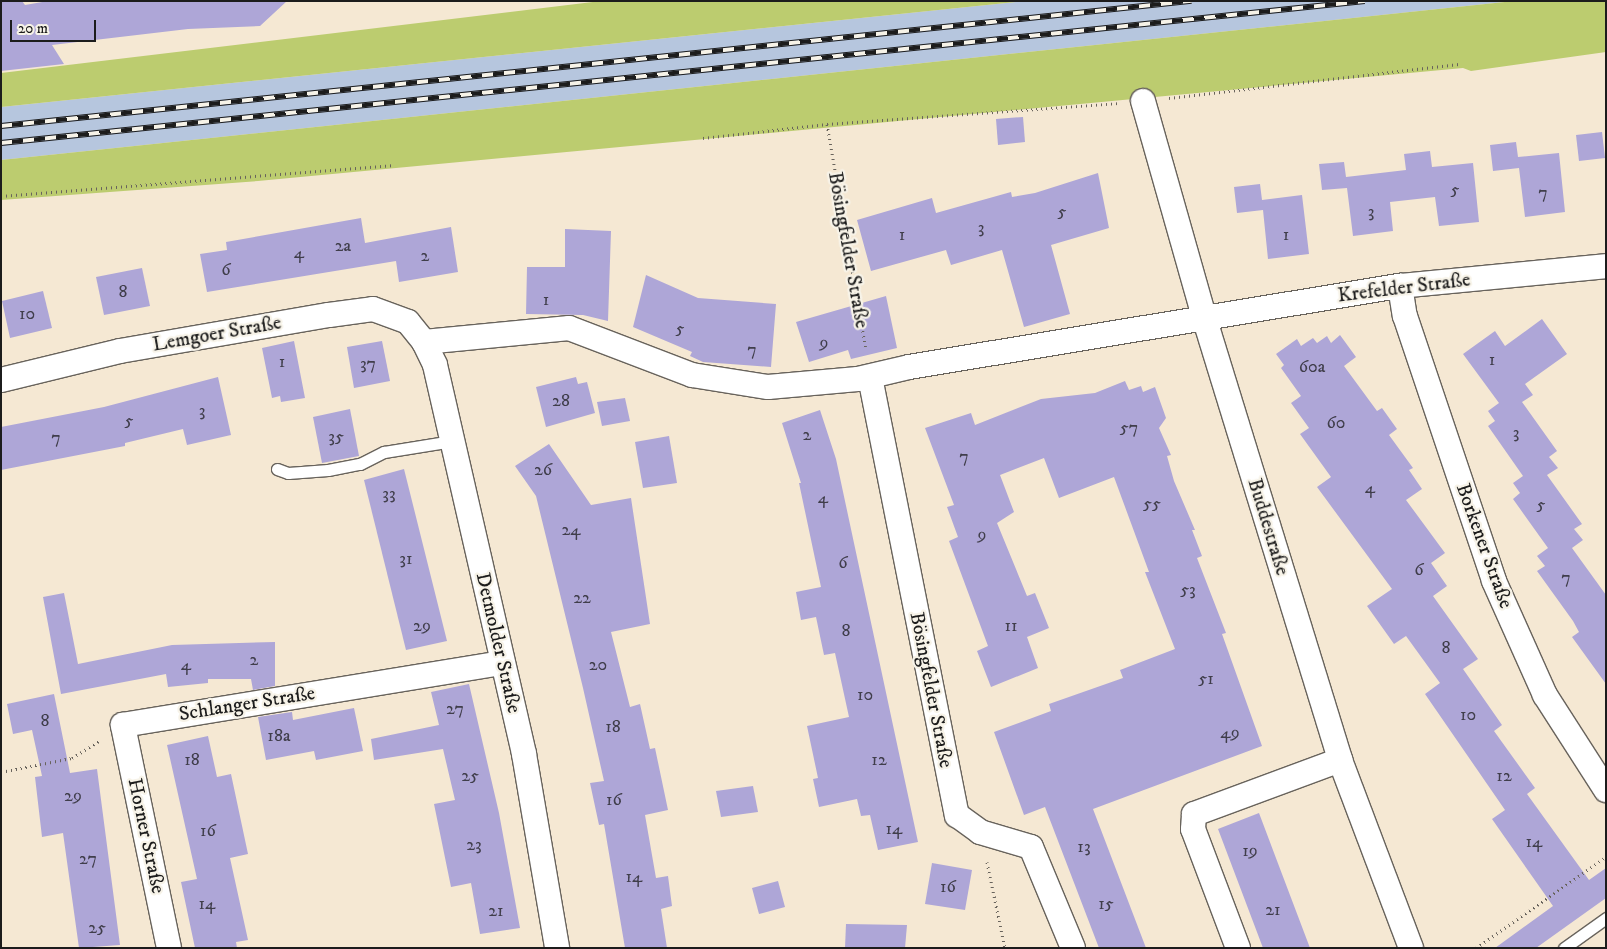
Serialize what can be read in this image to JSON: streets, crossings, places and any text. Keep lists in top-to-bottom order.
{
  "streets": {
    "street": [
      "Bösingfelder Straße",
      "Krefelder Straße",
      "Lemgoer Straße",
      "Buddestraße",
      "Borkener Straße",
      "Detmolder Straße",
      "Schlanger Straße",
      "Horner Straße"
    ]
  },
  "crossings": [
    ["Krefelder Straße", "Buddestraße"],
    ["Krefelder Straße", "Borkener Straße"],
    ["Lemgoer Straße", "Detmolder Straße"],
    ["Detmolder Straße", "Schlanger Straße"],
    ["Schlanger Straße", "Horner Straße"]
  ],
  "house_numbers": [
    "5",
    "7",
    "5",
    "3",
    "3",
    "1",
    "1",
    "2a",
    "4",
    "2",
    "6",
    "8",
    "1",
    "10",
    "5",
    "9",
    "7",
    "1",
    "1",
    "37",
    "60a",
    "28",
    "3",
    "5",
    "60",
    "57",
    "3",
    "2",
    "35",
    "7",
    "7",
    "26",
    "4",
    "33",
    "4",
    "55",
    "5",
    "24",
    "9",
    "31",
    "6",
    "6",
    "7",
    "53",
    "22",
    "29",
    "11",
    "8",
    "8",
    "2",
    "4",
    "20",
    "51",
    "10",
    "27",
    "10",
    "8",
    "18",
    "49",
    "18a",
    "18",
    "12",
    "25",
    "12",
    "29",
    "16",
    "14",
    "16",
    "14",
    "23",
    "13",
    "19",
    "27",
    "14",
    "16",
    "14",
    "15",
    "21",
    "21",
    "25"
  ],
  "scale_bar": "20 m"
}
